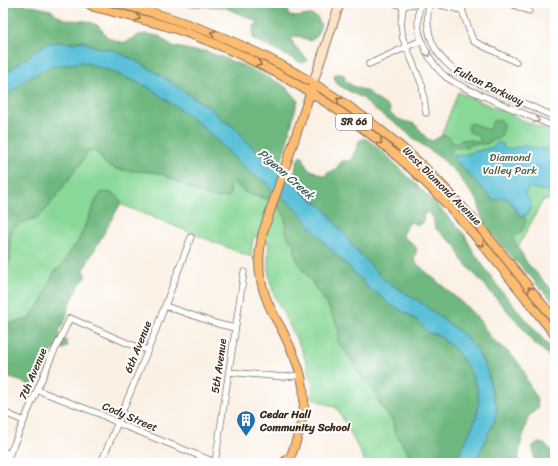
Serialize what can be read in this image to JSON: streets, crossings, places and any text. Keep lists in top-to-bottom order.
{
  "streets": {
    "main road": ["SR 66", "West Diamond Avenue"],
    "street": [
      "Fulton Parkway",
      "6th Avenue",
      "5th Avenue",
      "7th Avenue",
      "Cody Street"
    ]
  },
  "crossings": [
    ["6th Avenue", "7th Avenue"],
    ["6th Avenue", "Cody Street"],
    ["5th Avenue", "Cody Street"],
    ["7th Avenue", "Cody Street"]
  ],
  "water": ["Pigeon Creek"],
  "parks": ["Diamond Valley Park"],
  "places": {
    "building": ["Cedar Hall Community School"]
  }
}
